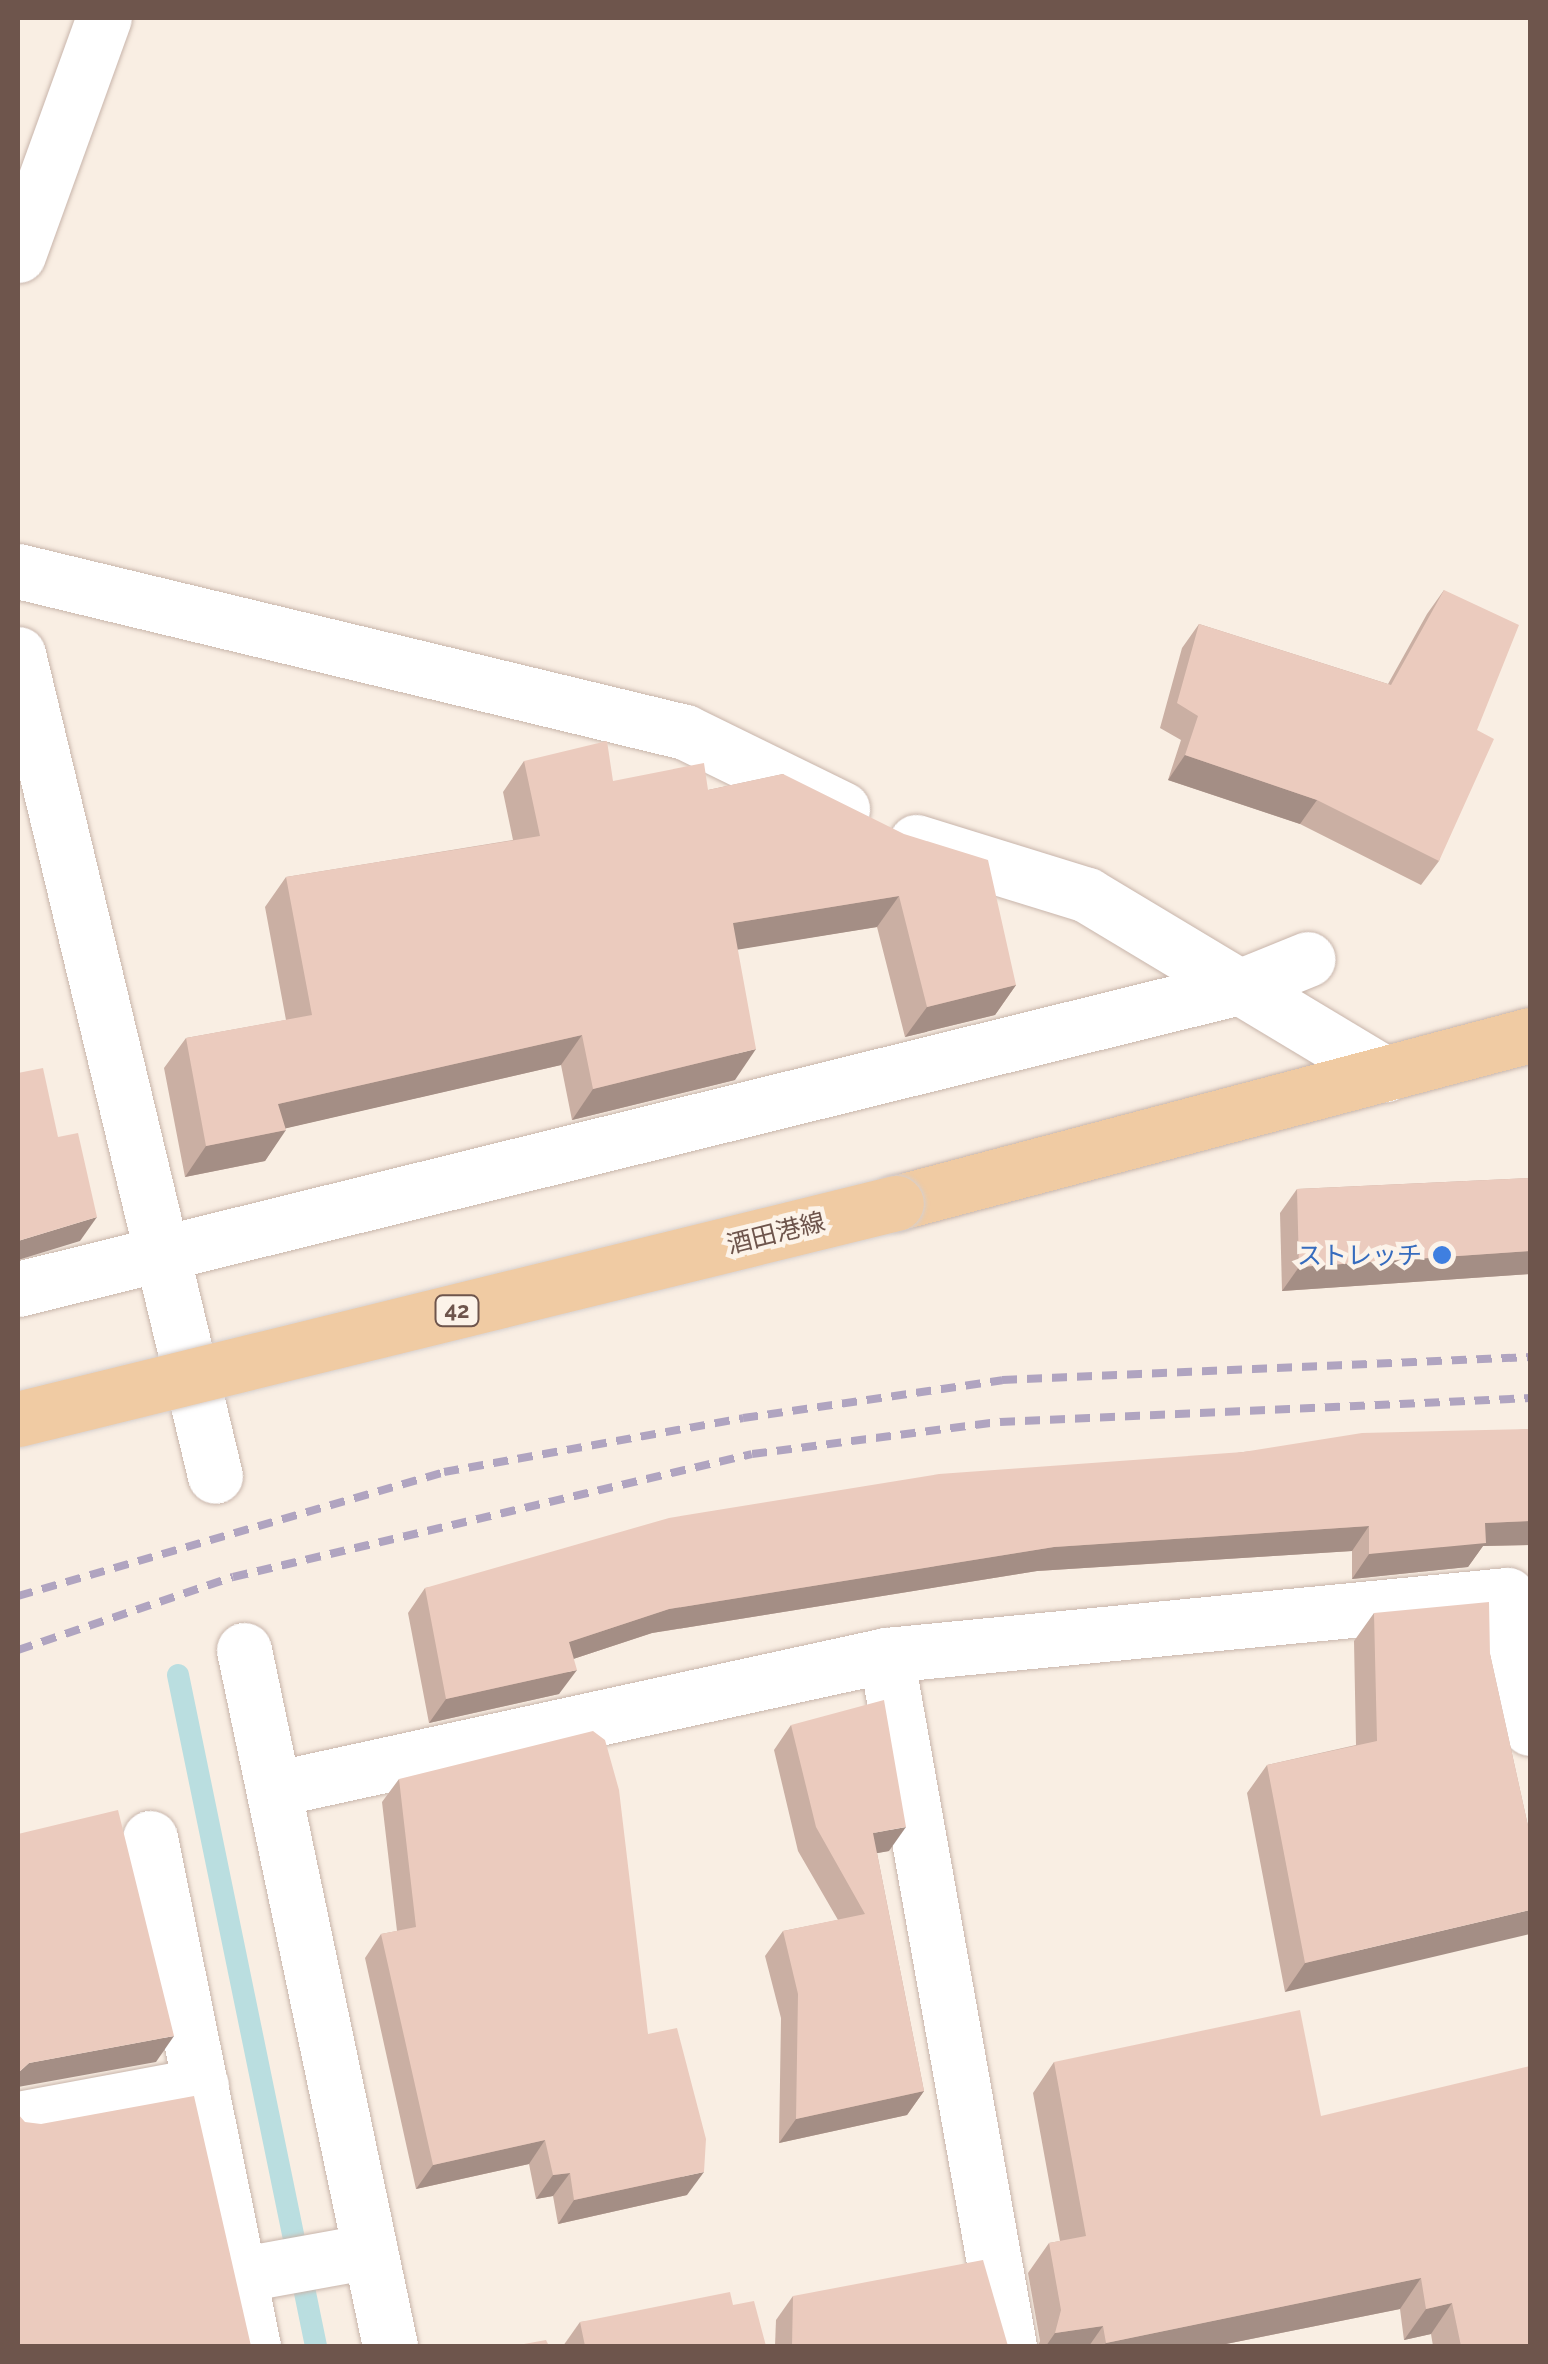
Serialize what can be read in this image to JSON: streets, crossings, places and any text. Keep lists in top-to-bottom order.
{
  "streets": {
    "main road": ["酒田港線", "42"]
  },
  "places": ["ストレッチ"]
}
